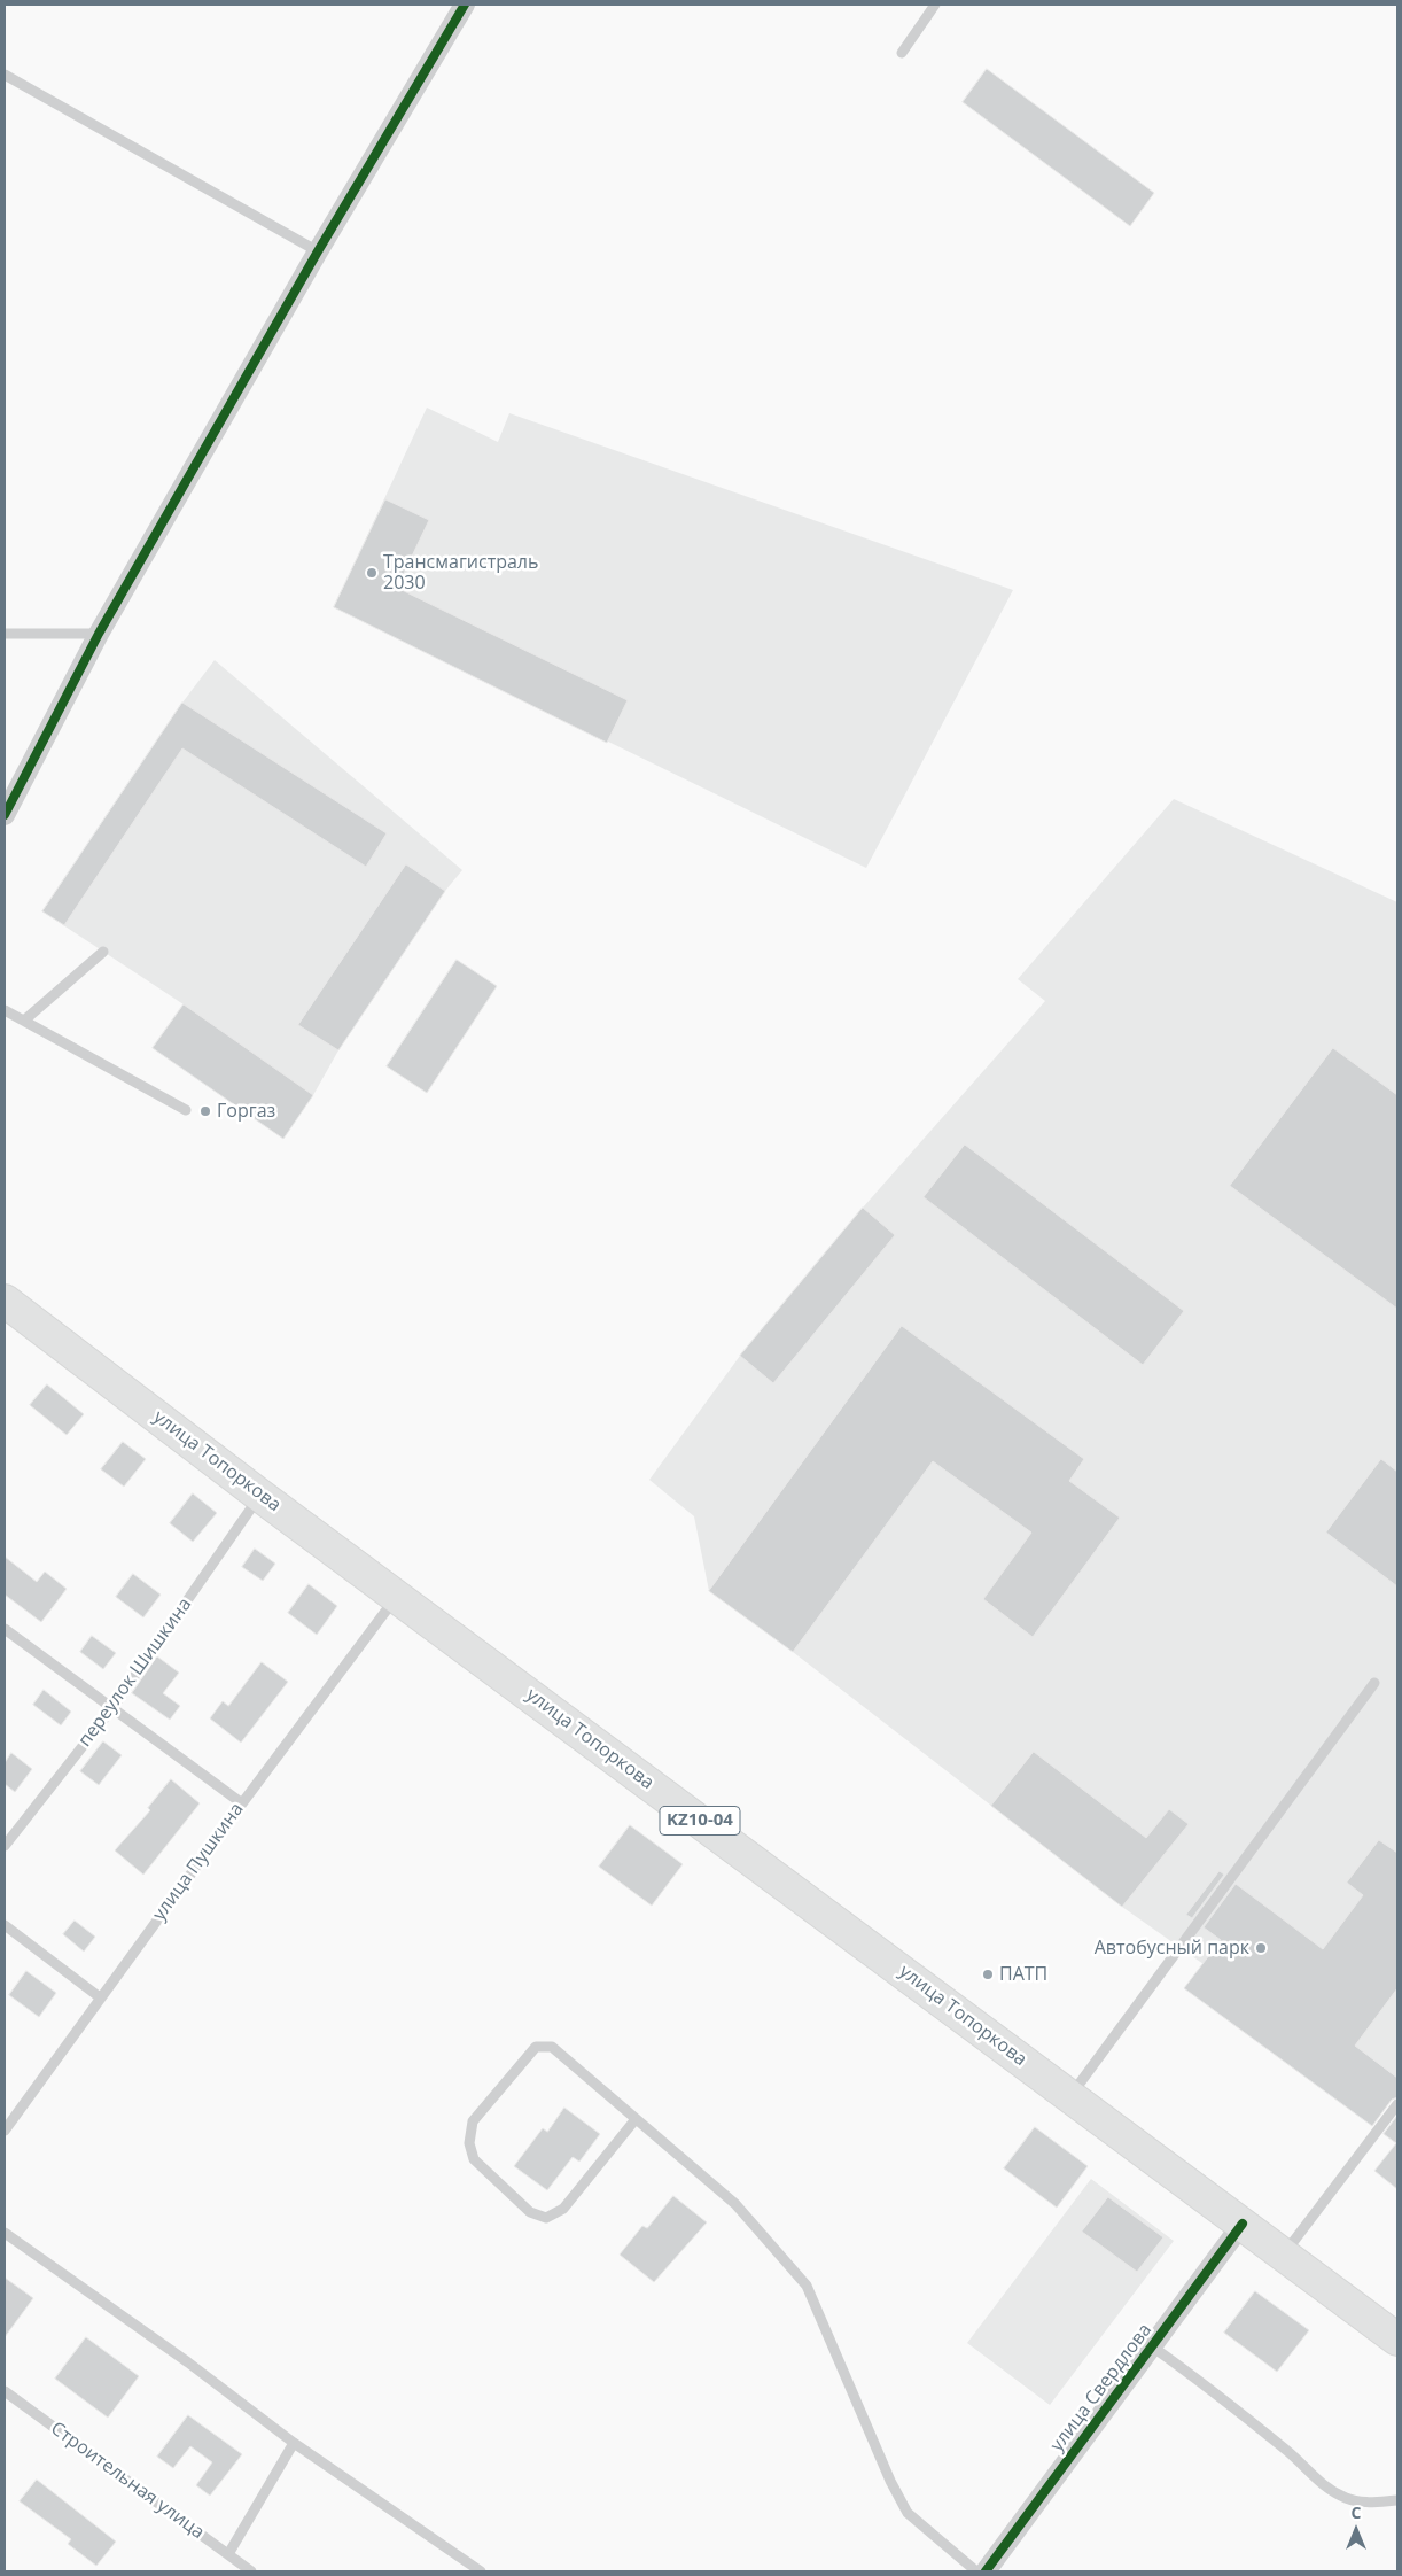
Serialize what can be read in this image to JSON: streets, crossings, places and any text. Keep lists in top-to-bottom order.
{
  "streets": {
    "highway": ["улица Топоркова", "KZ10-04"],
    "street": ["улица Свердлова"],
    "lane": ["переулок Шишкина", "улица Пушкина", "Строительная улица"]
  },
  "crossings": [
    ["улица Топоркова", "переулок Шишкина"],
    ["улица Топоркова", "улица Пушкина"],
    ["улица Топоркова", "улица Свердлова"]
  ],
  "places": [
    "Трансмагистраль 2030",
    "Горгаз",
    "Автобусный парк",
    "ПАТП"
  ],
  "north": "top"
}
